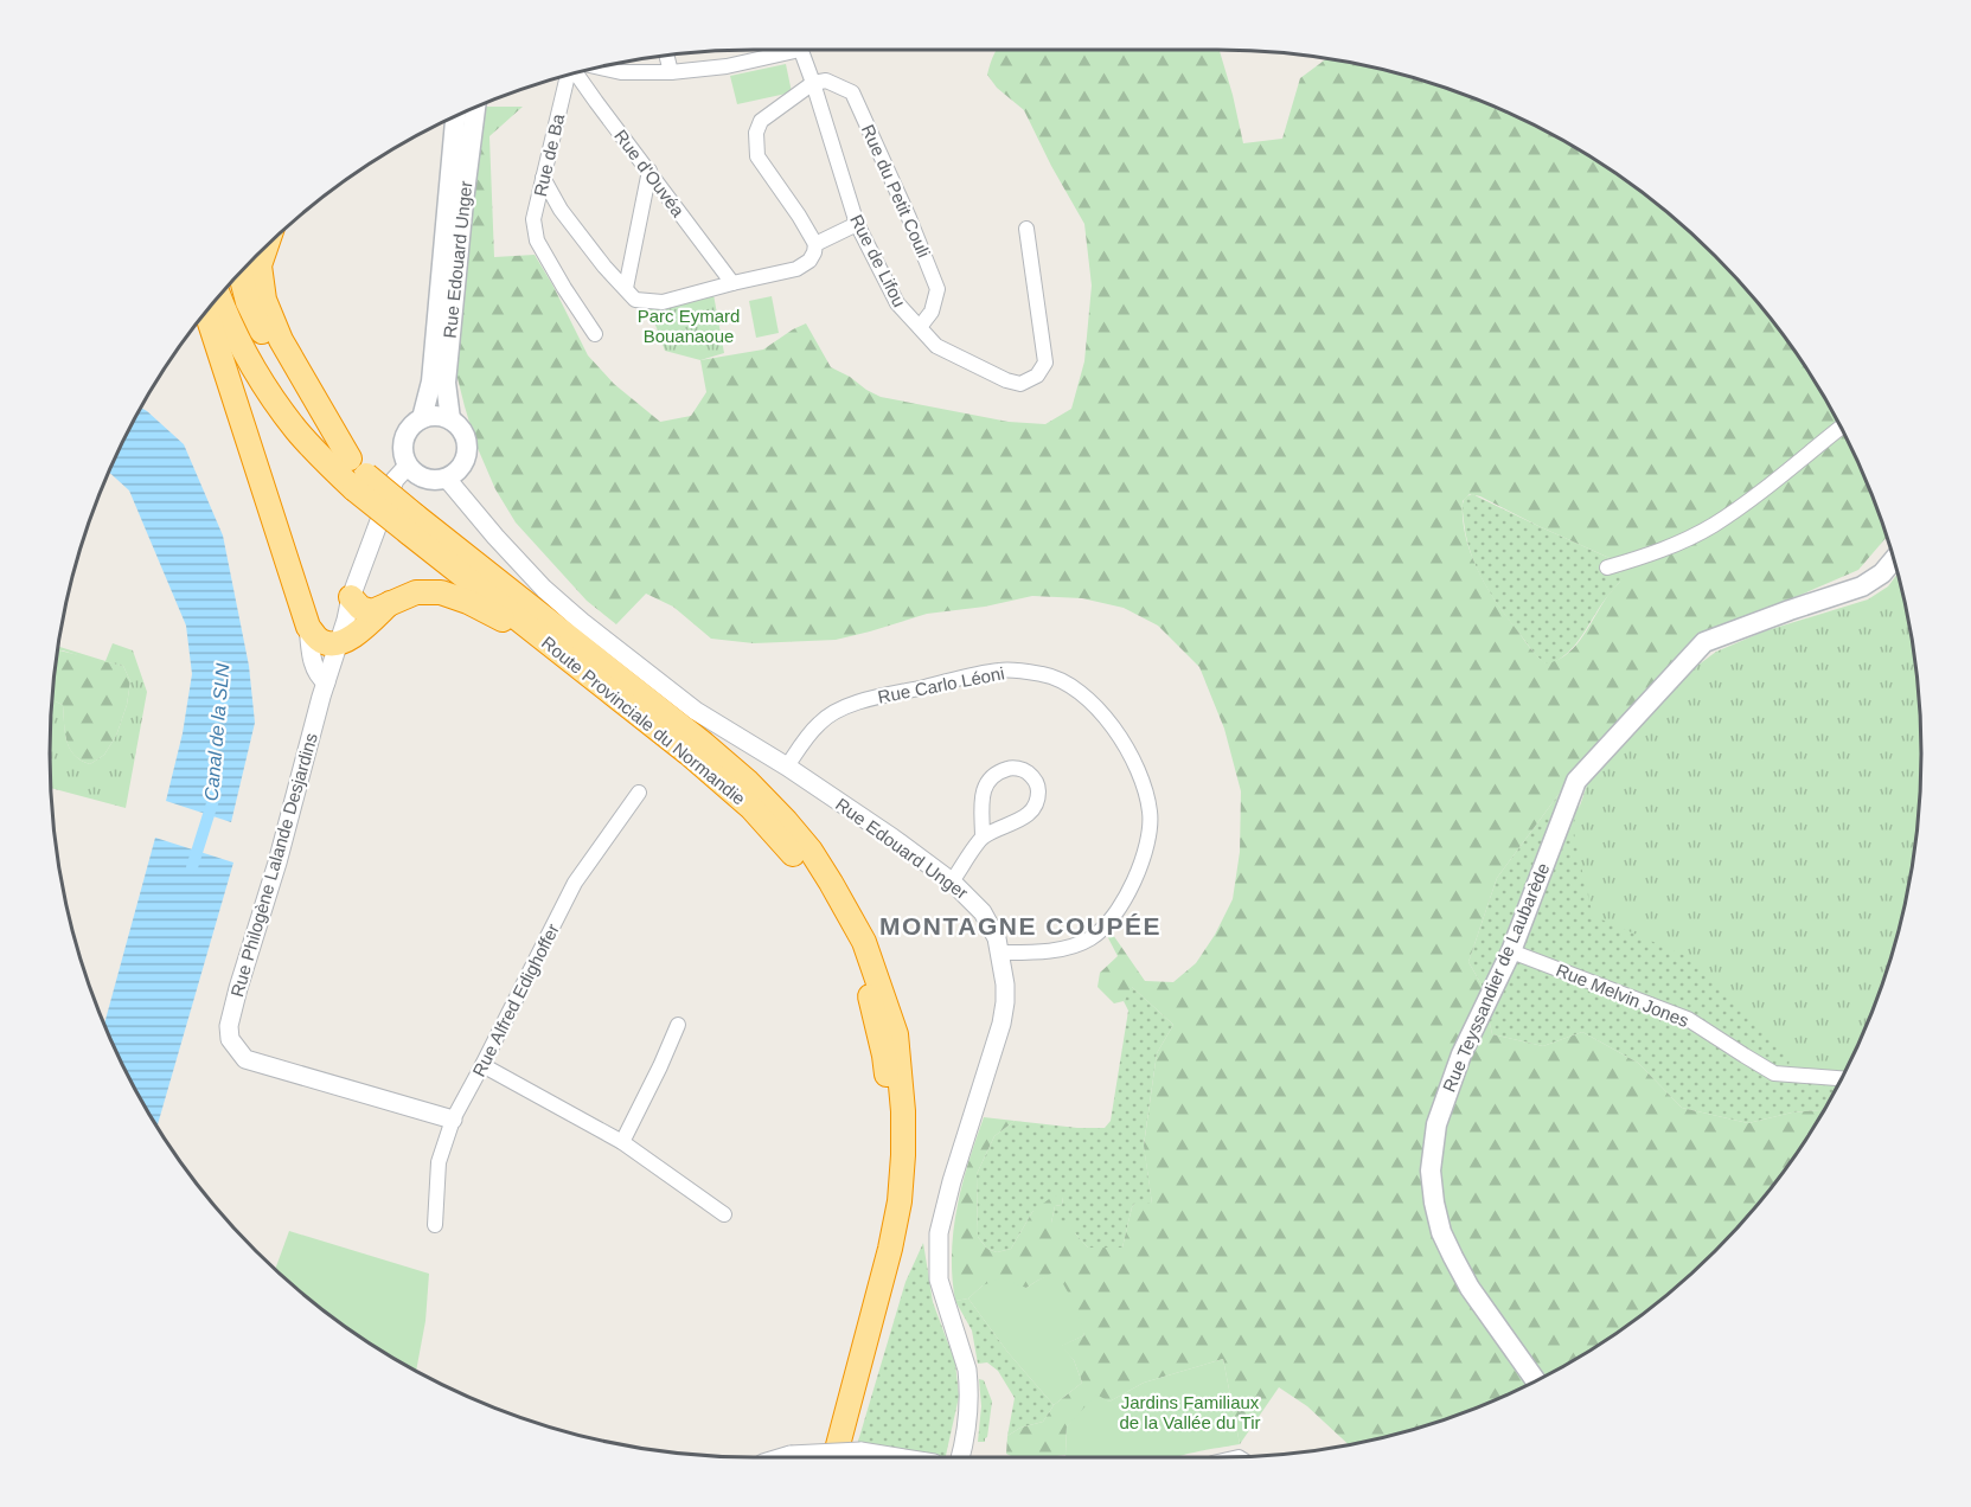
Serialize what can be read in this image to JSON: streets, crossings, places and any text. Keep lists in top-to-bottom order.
{
  "streets": {
    "highway": ["Route Provinciale du Normandie"],
    "main road": ["Rue Edouard Unger", "Rue Teyssandier de Laubarède"],
    "street": [
      "Rue de Ba",
      "Rue d'Ouvéa",
      "Rue du Petit Couli",
      "Rue de Lifou",
      "Rue Carlo Léoni",
      "Rue Philogène Lalande Desjardins",
      "Rue Melvin Jones",
      "Rue Alfred Edighoffer"
    ]
  },
  "crossings": [
    ["Rue du Petit Couli", "Rue de Lifou"],
    ["Rue Edouard Unger", "Rue Carlo Léoni"],
    ["Rue Edouard Unger", "Rue Philogène Lalande Desjardins"],
    ["Rue Philogène Lalande Desjardins", "Rue Alfred Edighoffer"],
    ["Rue Teyssandier de Laubarède", "Rue Melvin Jones"]
  ],
  "districts": ["MONTAGNE COUPÉE"],
  "water": ["Canal de la SLN"],
  "parks": ["Parc Eymard Bouanaoue", "Jardins Familiaux de la Vallée du Tir"]
}
